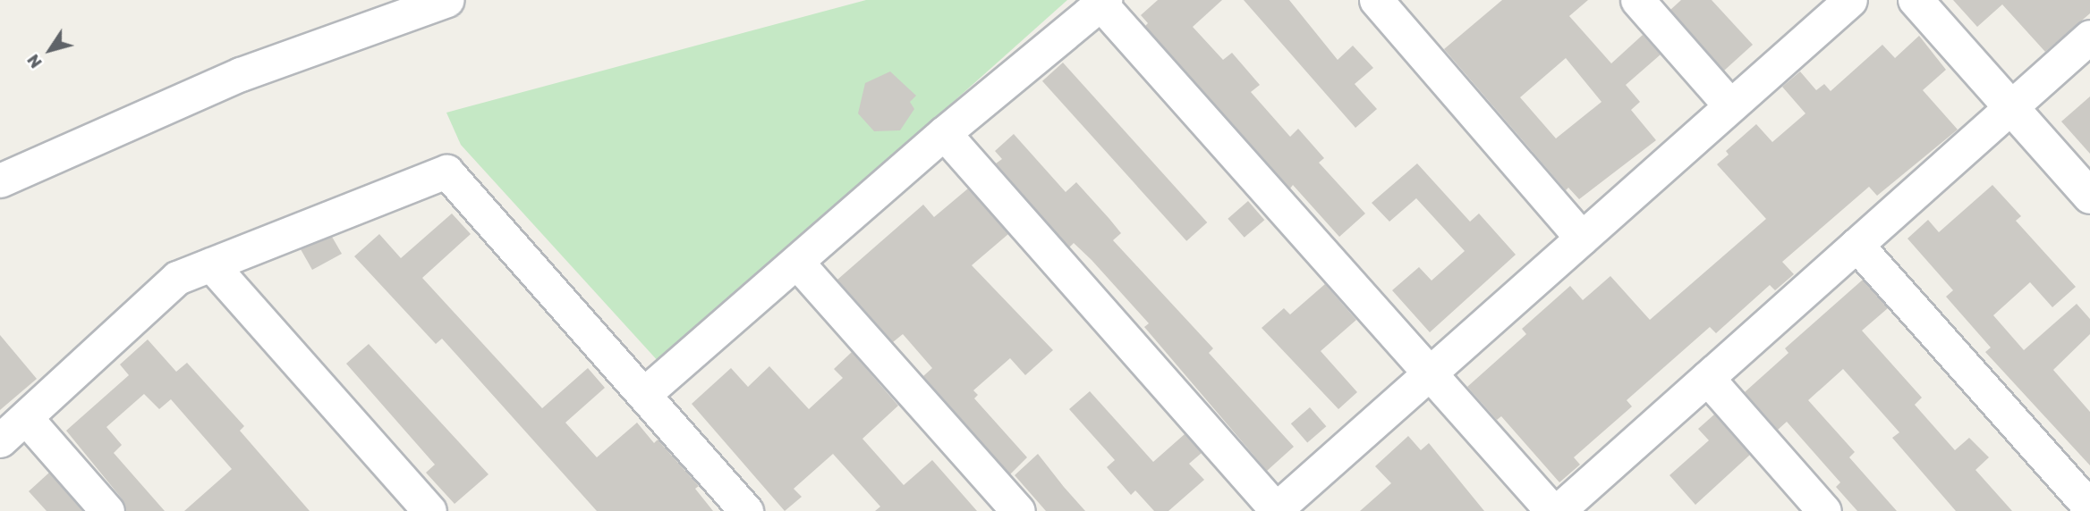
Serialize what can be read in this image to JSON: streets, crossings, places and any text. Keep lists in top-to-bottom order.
{
  "north": "bottom left"
}
